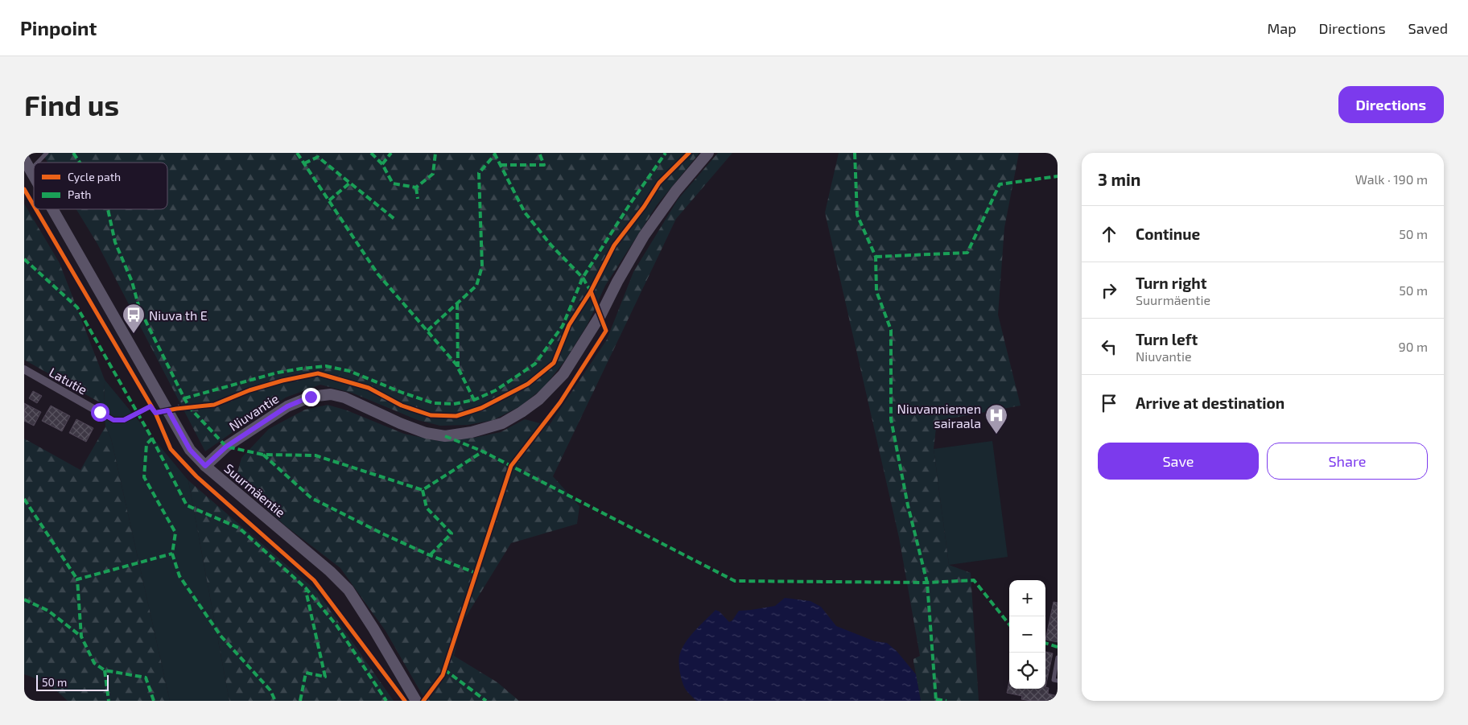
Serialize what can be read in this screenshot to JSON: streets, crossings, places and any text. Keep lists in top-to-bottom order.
{
  "streets": {
    "main road": ["Niuvantie", "Suurmäentie"],
    "street": ["Latutie"]
  },
  "crossings": [
    ["Niuvantie", "Suurmäentie"]
  ],
  "places": {
    "bus stop": ["Niuva th E"],
    "hospital": ["Niuvanniemen sairaala"]
  },
  "legend": ["Cycle path", "Path"],
  "scale_bar": "50 m",
  "page": {
    "header": "Pinpoint",
    "nav": ["Map", "Directions", "Saved"],
    "buttons": [
      "Directions",
      ["Save", "Share"]
    ],
    "title": "Find us",
    "heading": ["3 min", "Walk · 190 m"],
    "list": [
      ["Continue", "50 m"],
      ["Turn right", "Suurmäentie", "50 m"],
      ["Turn left", "Niuvantie", "90 m"],
      "Arrive at destination"
    ],
    "map_buttons": ["+", "−"],
    "scale": "50 m"
  }
}
